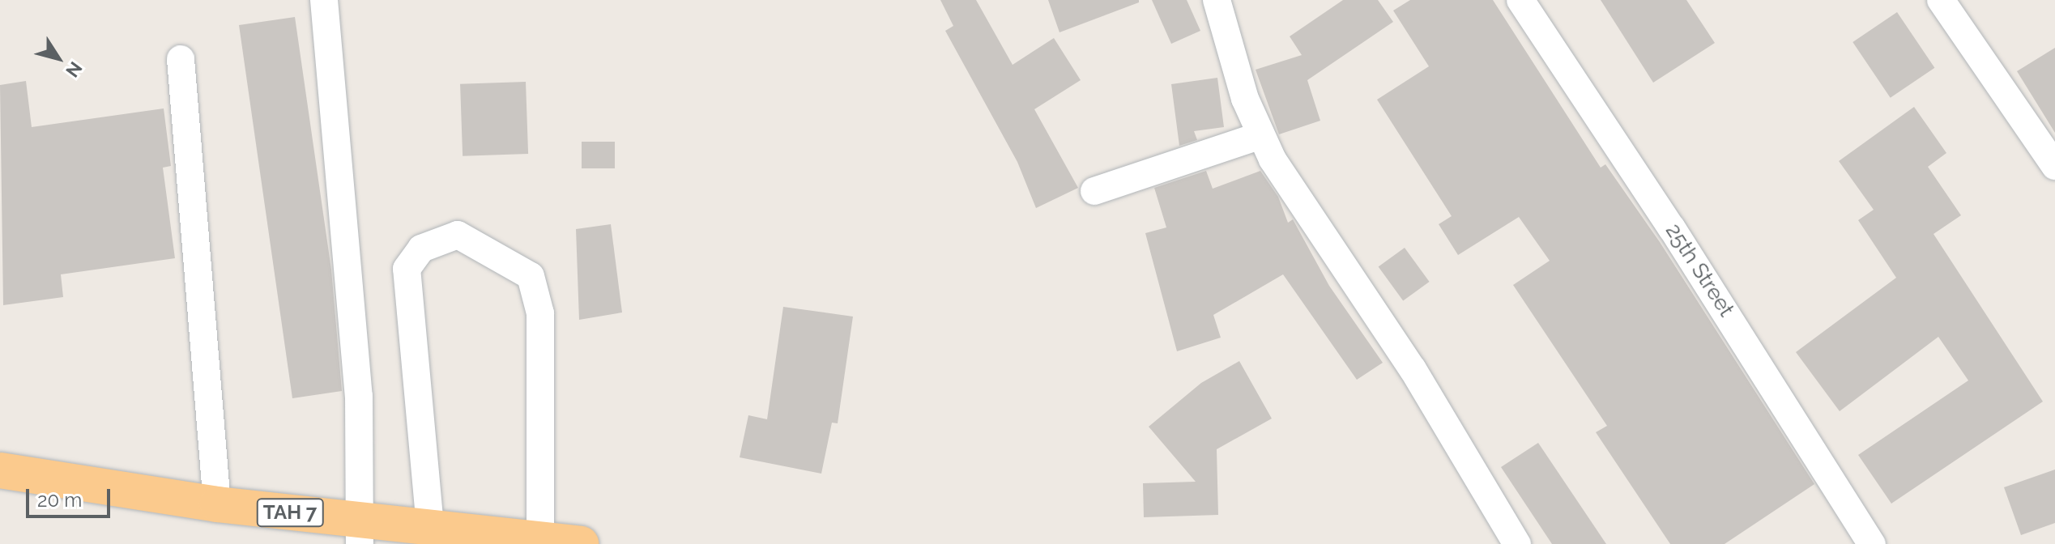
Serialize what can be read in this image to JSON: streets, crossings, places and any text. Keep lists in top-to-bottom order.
{
  "streets": {
    "highway": ["TAH 7"],
    "street": ["25th Street"]
  },
  "scale_bar": "20 m",
  "north": "bottom right"
}
